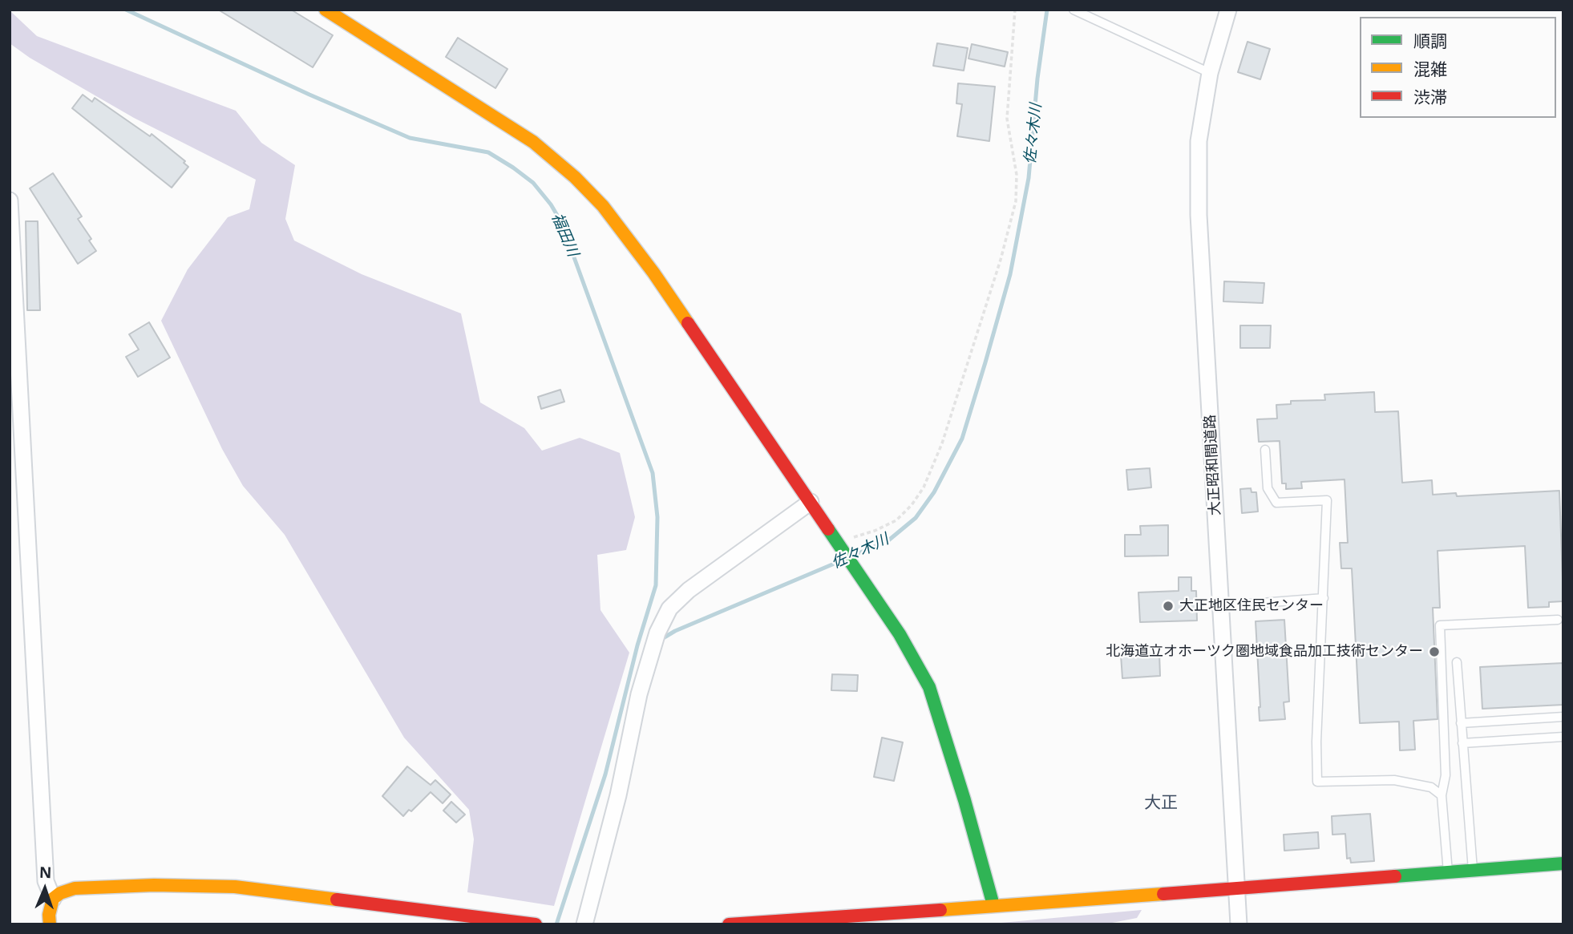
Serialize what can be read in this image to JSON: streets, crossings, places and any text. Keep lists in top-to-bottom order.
{
  "streets": {
    "street": ["大正昭和間道路"]
  },
  "districts": ["大正"],
  "water": ["佐々木川", "福田川"],
  "places": ["大正地区住民センター", "北海道立オホーツク圏地域食品加工技術センター"],
  "legend": ["順調", "混雑", "渋滞"],
  "north": "top"
}
